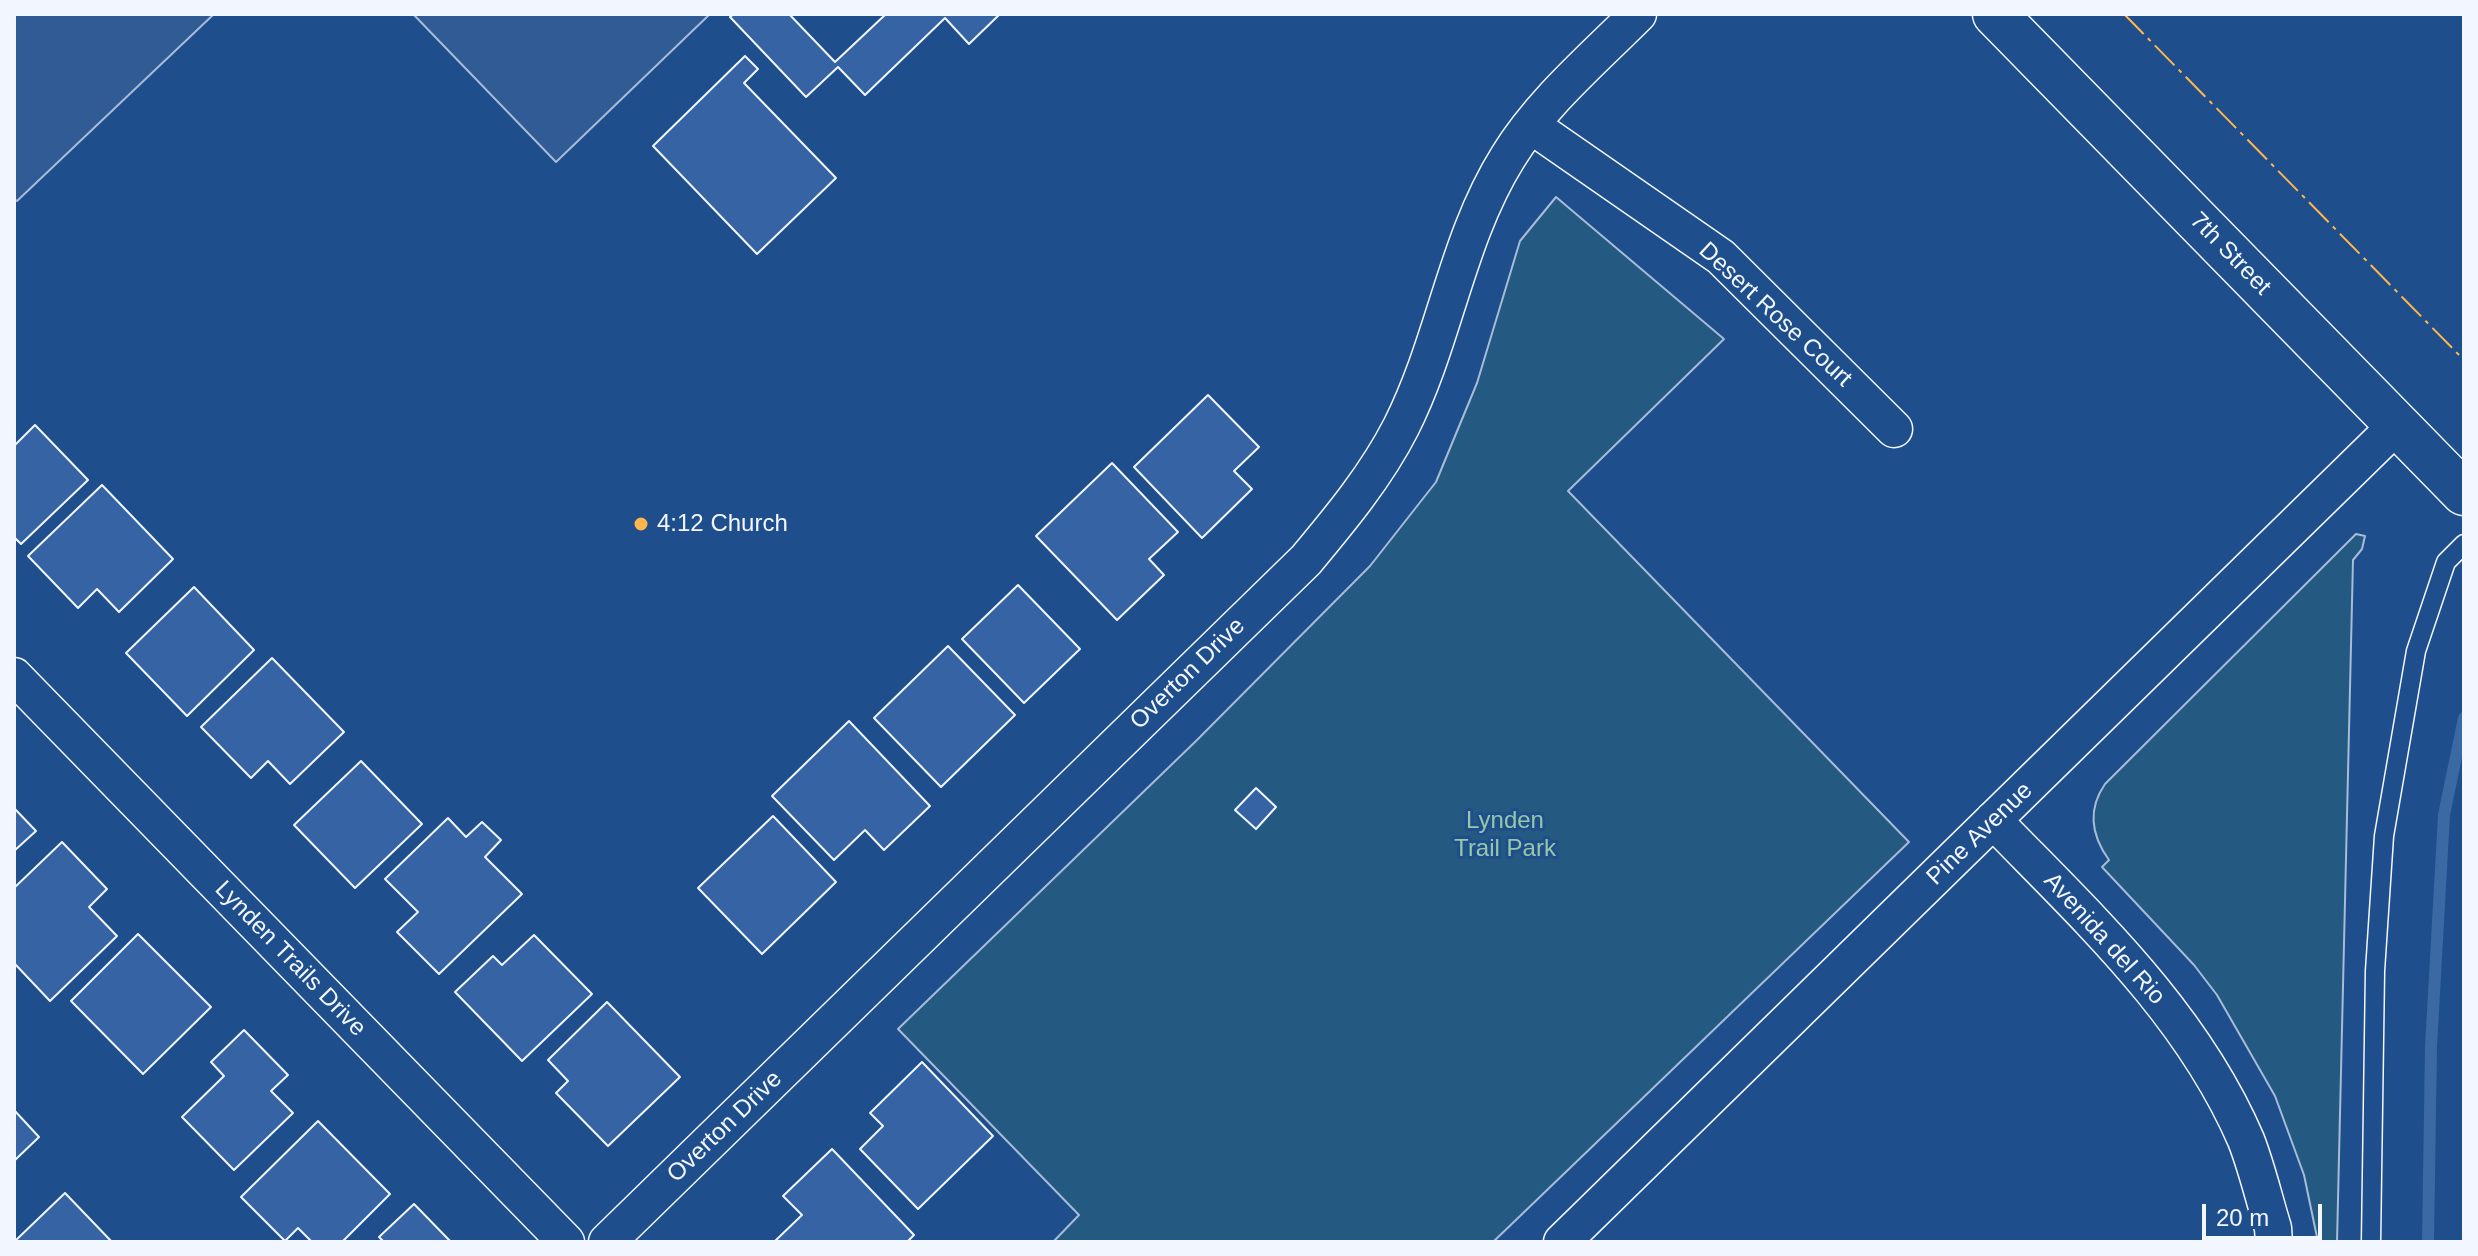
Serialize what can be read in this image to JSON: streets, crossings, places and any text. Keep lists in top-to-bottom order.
{
  "streets": {
    "street": [
      "7th Street",
      "Desert Rose Court",
      "Overton Drive",
      "Pine Avenue",
      "Avenida del Rio",
      "Lynden Trails Drive"
    ]
  },
  "crossings": [
    ["7th Street", "Pine Avenue"],
    ["Desert Rose Court", "Overton Drive"],
    ["Pine Avenue", "Avenida del Rio"]
  ],
  "parks": ["Lynden Trail Park"],
  "places": ["4:12 Church"],
  "scale_bar": "20 m"
}
